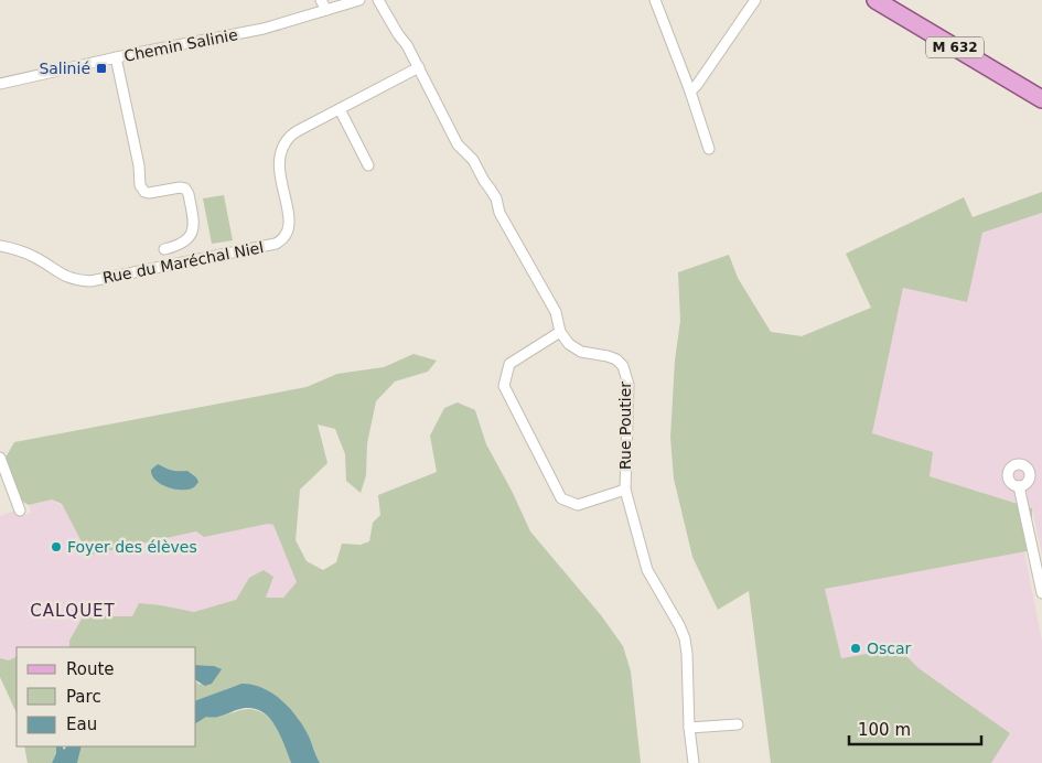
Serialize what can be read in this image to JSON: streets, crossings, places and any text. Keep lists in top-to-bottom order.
{
  "streets": {
    "main road": ["M 632"],
    "street": ["Chemin Salinie", "Rue du Maréchal Niel", "Rue Poutier"]
  },
  "crossings": [
    ["Rue du Maréchal Niel", "Rue Poutier"]
  ],
  "districts": ["CALQUET"],
  "places": {
    "transit": ["Salinié"],
    "other": ["Foyer des élèves", "Oscar"]
  },
  "legend": ["Route", "Parc", "Eau"],
  "scale_bar": "100 m"
}
